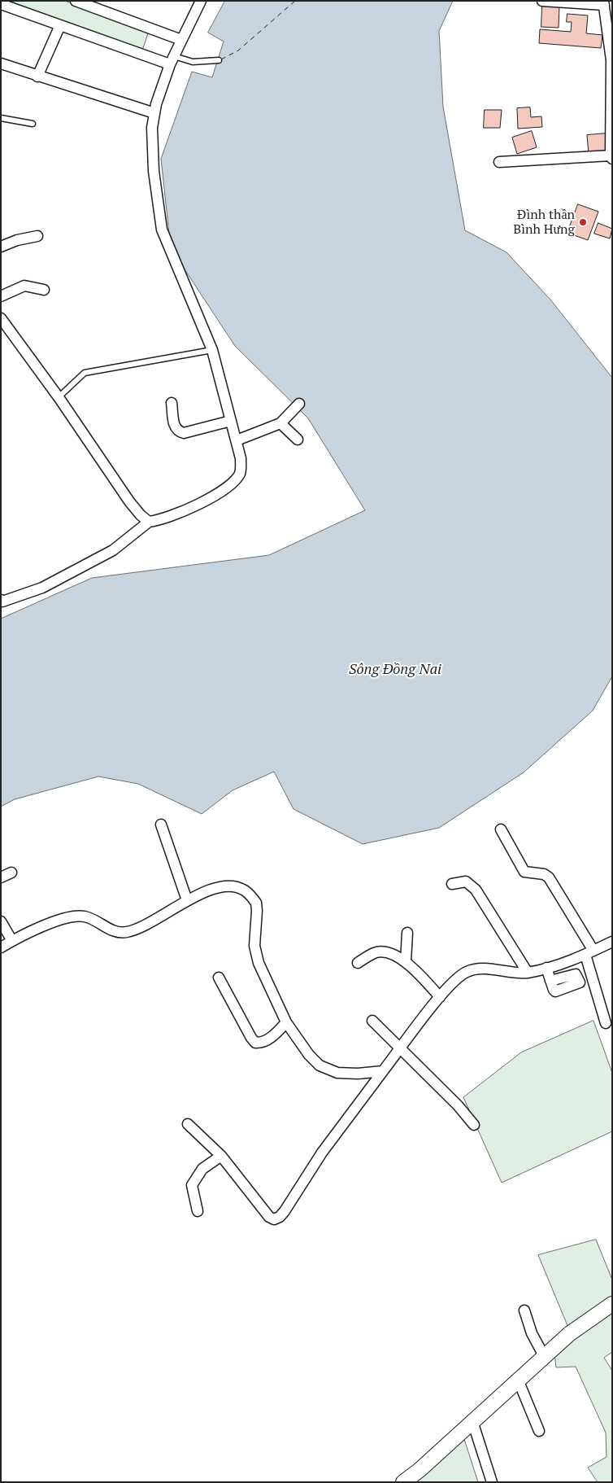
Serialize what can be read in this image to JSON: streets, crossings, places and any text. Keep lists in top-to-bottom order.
{
  "water": ["Sông Đồng Nai"],
  "places": ["Đình thần Bình Hưng"]
}
